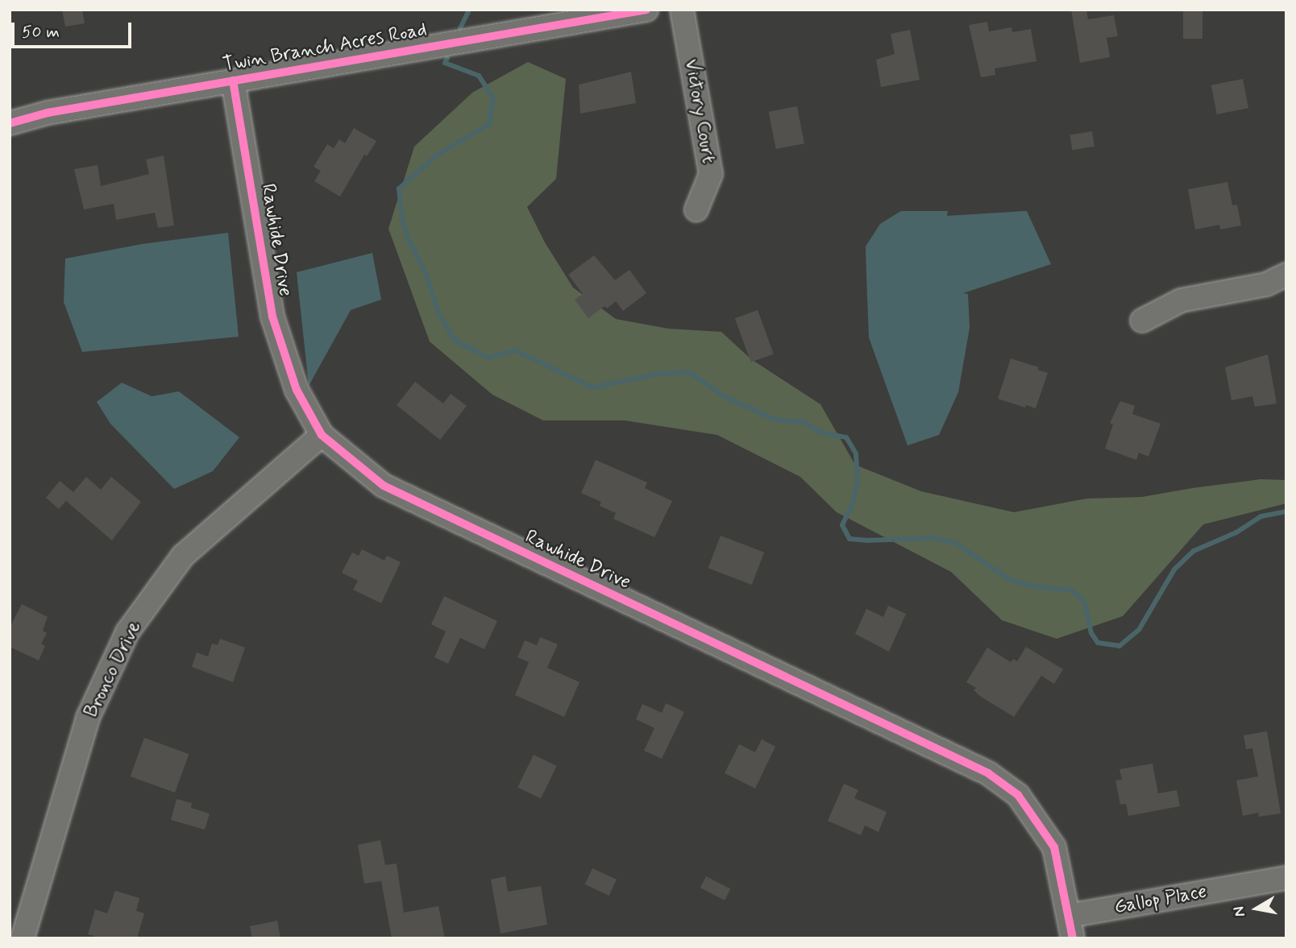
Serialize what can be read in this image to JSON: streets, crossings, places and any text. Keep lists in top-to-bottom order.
{
  "streets": {
    "street": [
      "Twin Branch Acres Road",
      "Victory Court",
      "Rawhide Drive",
      "Bronco Drive",
      "Gallop Place"
    ]
  },
  "crossings": [
    ["Twin Branch Acres Road", "Rawhide Drive"],
    ["Rawhide Drive", "Bronco Drive"],
    ["Rawhide Drive", "Gallop Place"]
  ],
  "scale_bar": "50 m",
  "north": "left"
}
